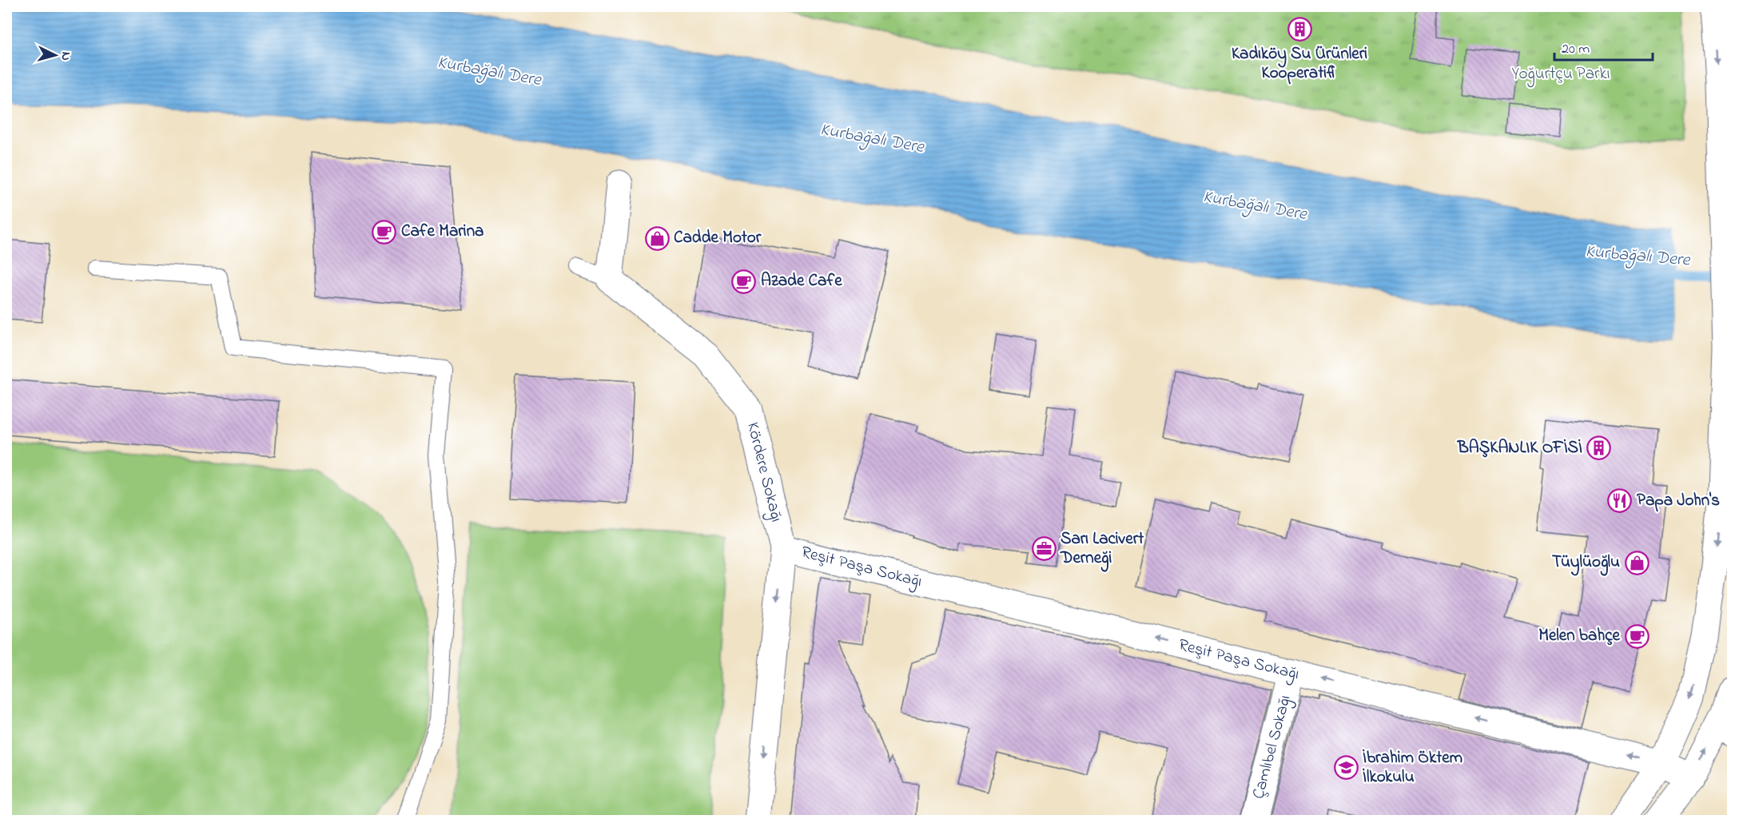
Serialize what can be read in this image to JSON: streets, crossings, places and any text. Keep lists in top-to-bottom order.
{
  "streets": {
    "street": ["Kördere Sokağı", "Reşit Paşa Sokağı", "Çamlıbel Sokağı"]
  },
  "crossings": [
    ["Kördere Sokağı", "Reşit Paşa Sokağı"],
    ["Reşit Paşa Sokağı", "Çamlıbel Sokağı"]
  ],
  "one_way": ["Kördere Sokağı", "Reşit Paşa Sokağı"],
  "water": ["Kurbağalı Dere"],
  "parks": ["Yoğurtçu Parkı"],
  "places": {
    "building": ["Kadıköy Su Ürünleri Kooperatifi", "BAŞKANLIK OFİSİ"],
    "cafe": ["Cafe Marina", "Azade Cafe", "Melen bahçe"],
    "shop": ["Cadde Motor", "Tüylüoğlu"],
    "restaurant": ["Papa John's"],
    "office": ["Sarı Lacivert Derneği"],
    "school or university": ["İbrahim Öktem İlkokulu"]
  },
  "scale_bar": "20 m",
  "north": "right"
}
